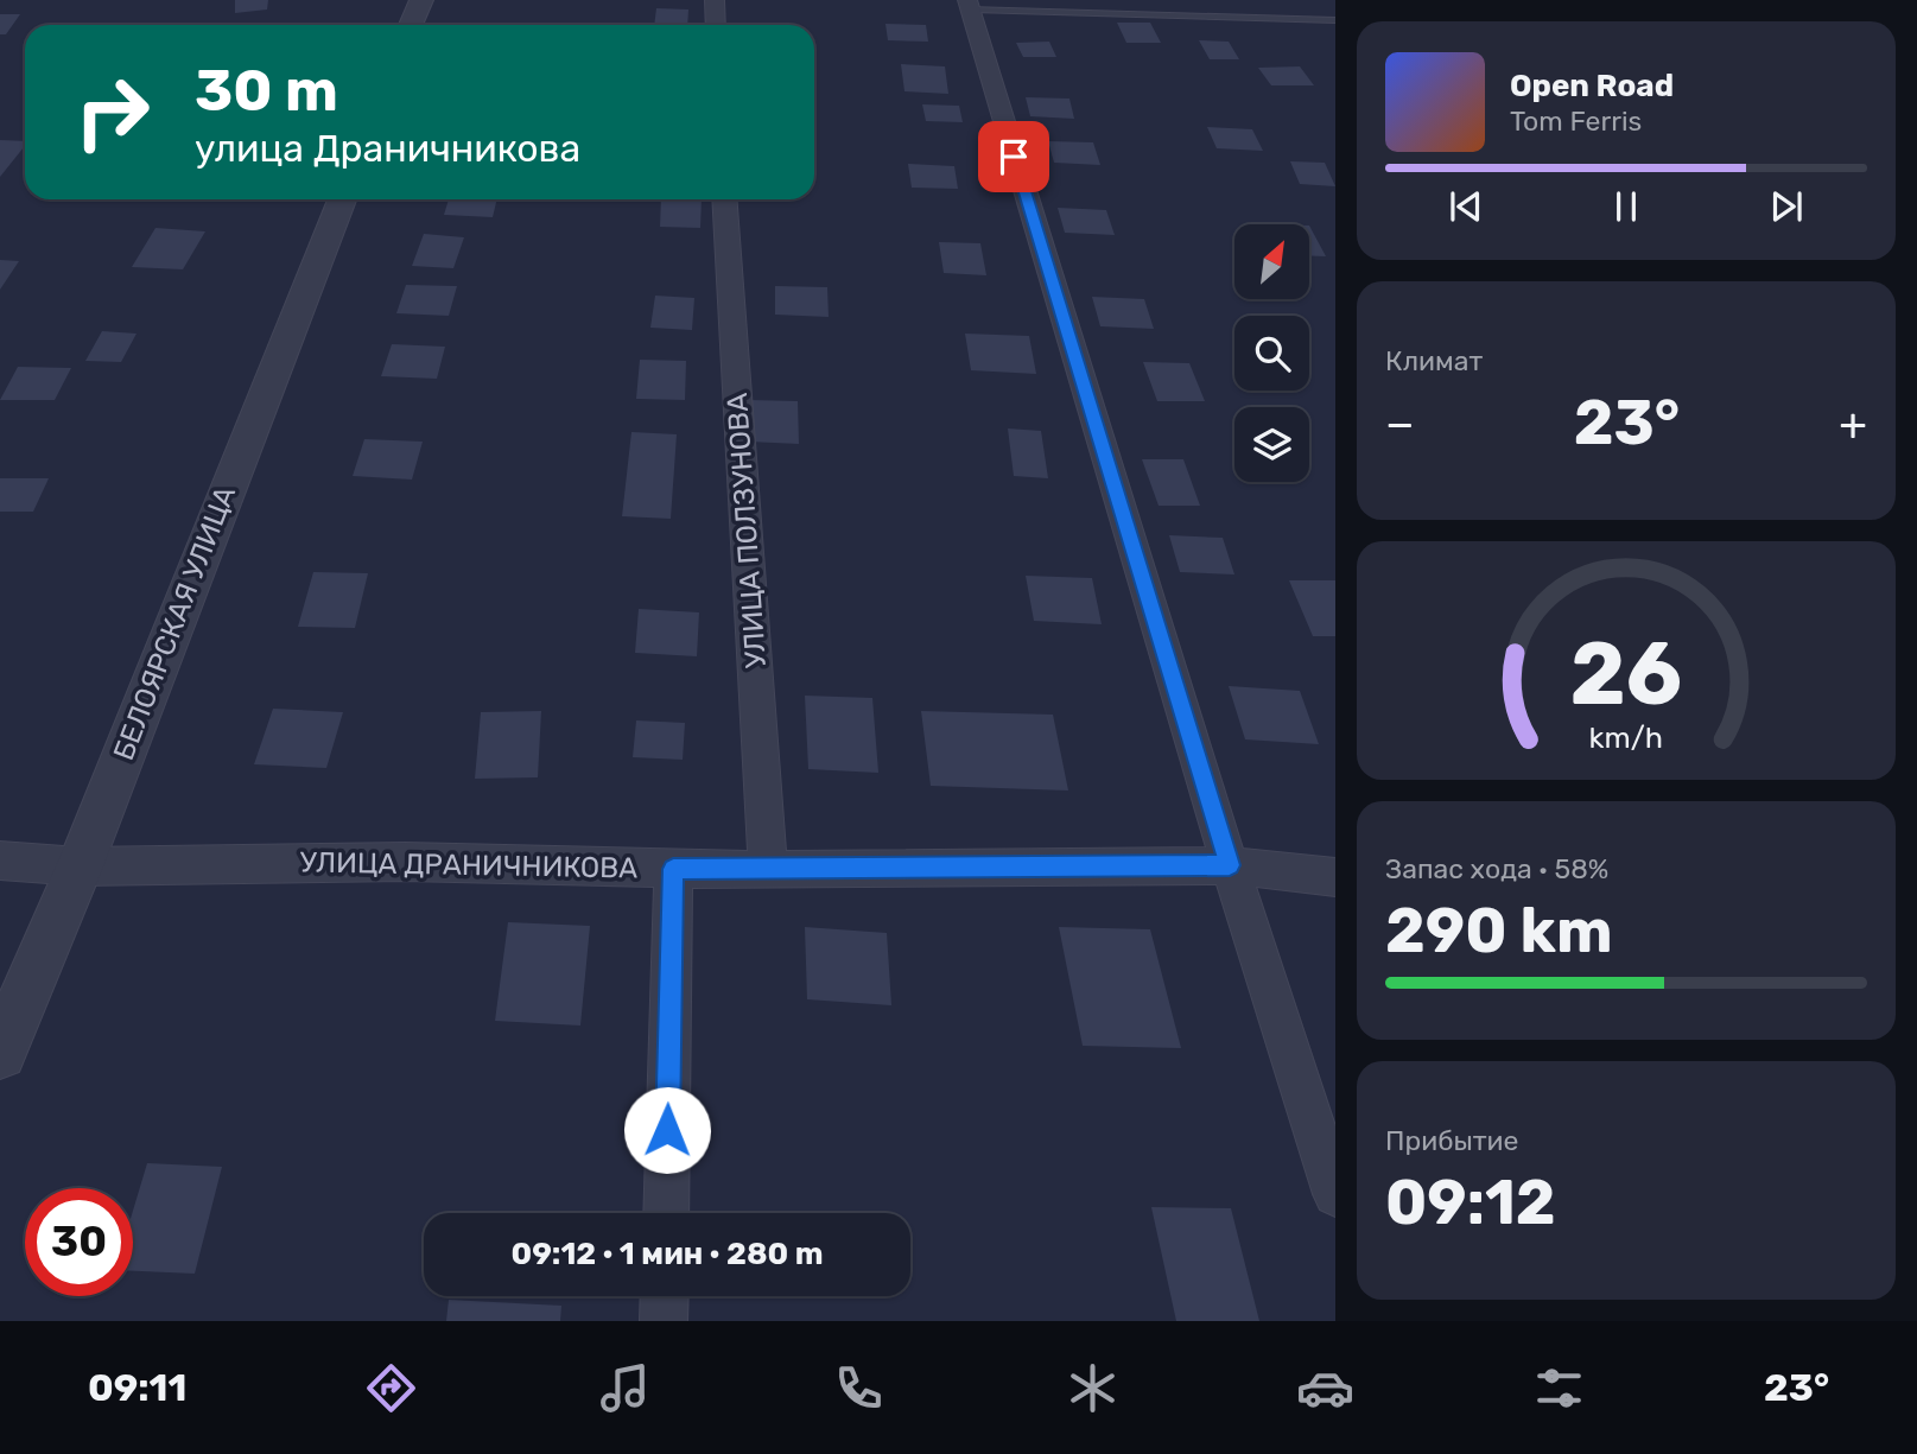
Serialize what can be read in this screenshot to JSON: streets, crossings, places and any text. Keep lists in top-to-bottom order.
{
  "streets": {
    "street": ["УЛИЦА ПОЛЗУНОВА", "БЕЛОЯРСКАЯ УЛИЦА", "УЛИЦА ДРАНИЧНИКОВА"]
  },
  "crossings": [
    ["УЛИЦА ПОЛЗУНОВА", "УЛИЦА ДРАНИЧНИКОВА"],
    ["БЕЛОЯРСКАЯ УЛИЦА", "УЛИЦА ДРАНИЧНИКОВА"]
  ],
  "north": "top right",
  "page": {
    "turn": ["30 m", "улица Драничникова"],
    "song": ["Open Road", "Tom Ferris"],
    "tile": [
      "Климат",
      ["Запас хода · 58%", "290 km"],
      ["Прибытие", "09:12"]
    ],
    "heat": ["−", "23°", "+"],
    "limit": "30",
    "trip": "09:12 · 1 мин · 280 m",
    "tabs": ["09:11", "23°"],
    "gauge": ["26", "km/h"]
  }
}
